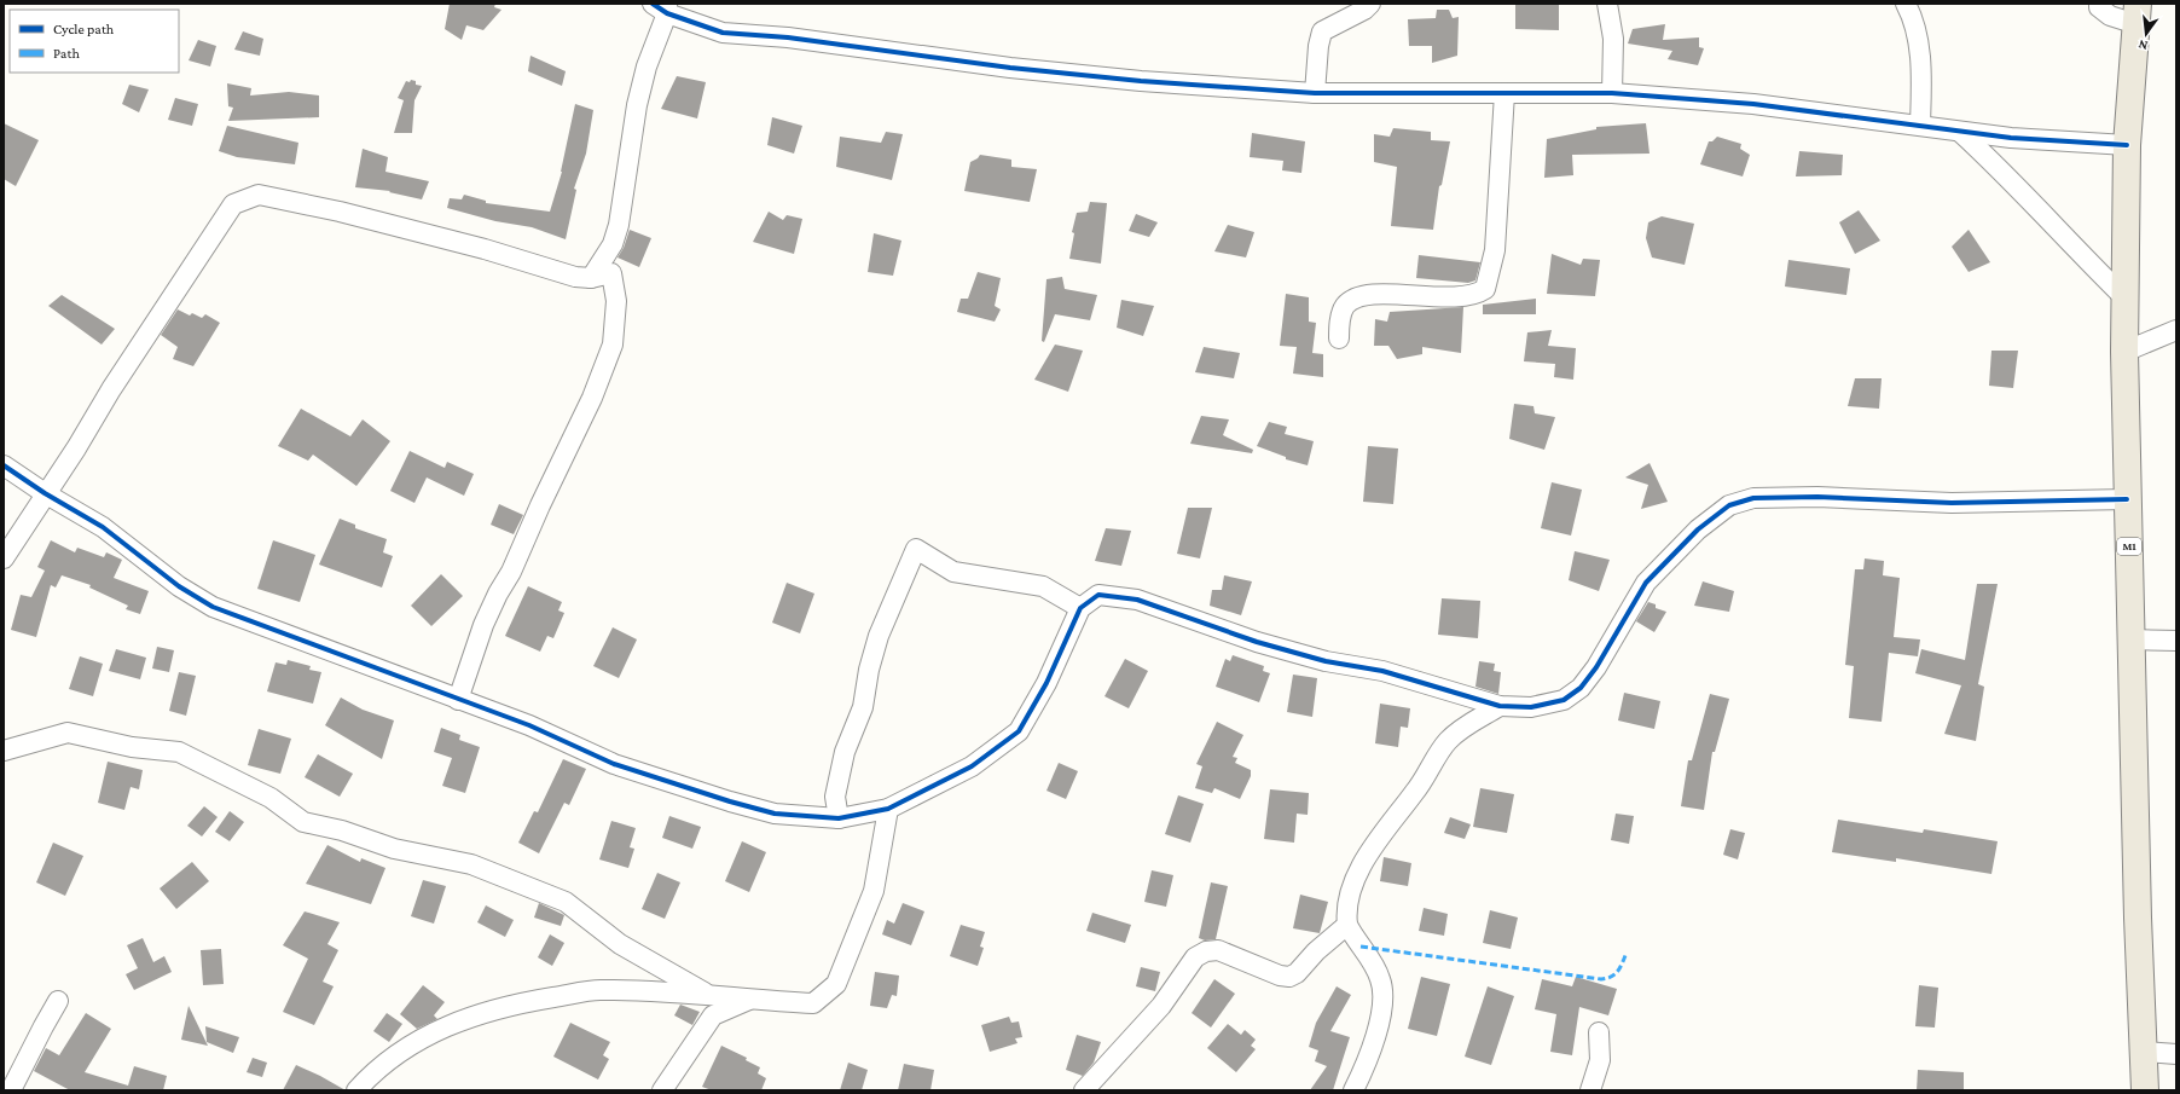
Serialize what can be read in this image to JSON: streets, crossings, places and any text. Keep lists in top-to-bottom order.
{
  "streets": {
    "main road": ["M1"]
  },
  "legend": ["Cycle path", "Path"],
  "north": "bottom"
}
